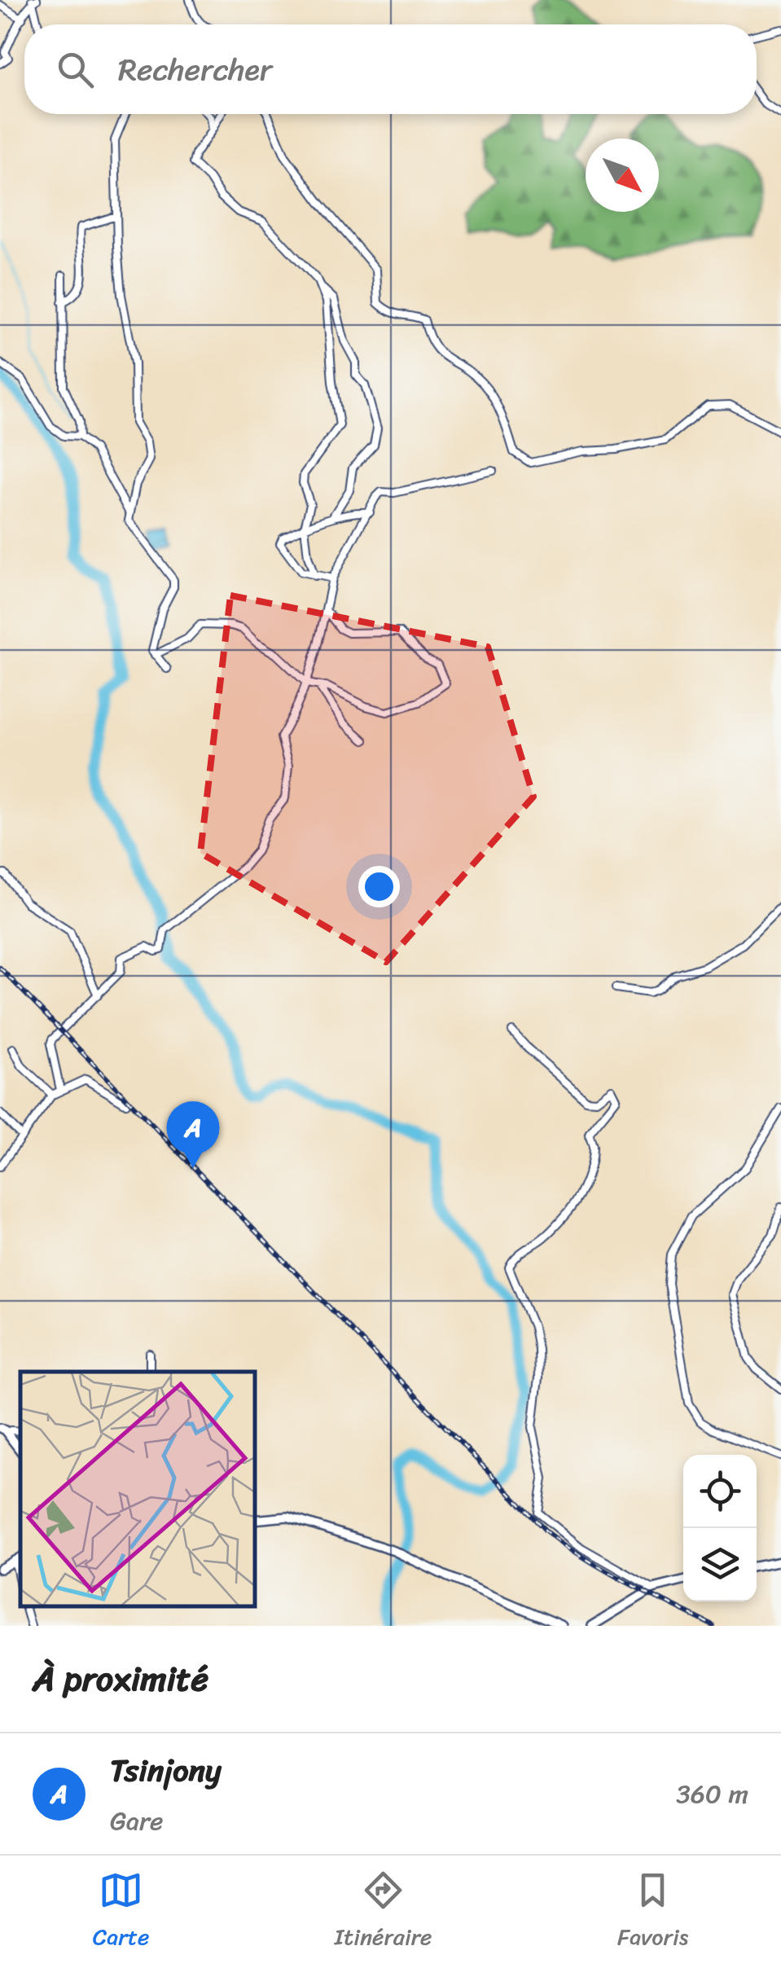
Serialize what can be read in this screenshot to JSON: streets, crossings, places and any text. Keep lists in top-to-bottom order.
{
  "north": "bottom right",
  "page": {
    "search": "Rechercher",
    "pins": "A",
    "heading": "À proximité",
    "list": [
      {
        "mark": "A",
        "name": "Tsinjony",
        "note": "Gare",
        "value": "360 m"
      }
    ],
    "nav": ["Carte", "Itinéraire", "Favoris"]
  }
}
